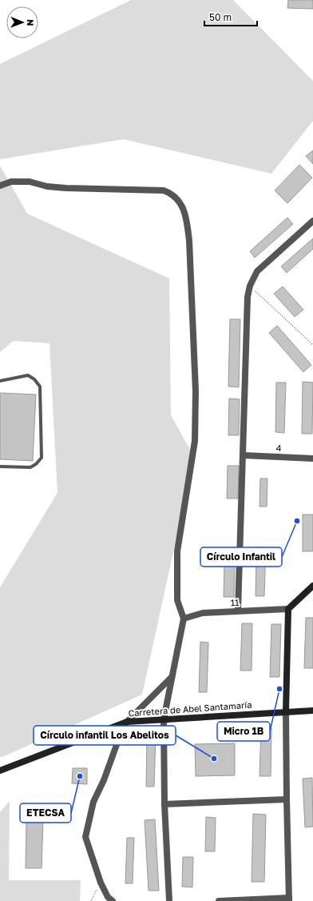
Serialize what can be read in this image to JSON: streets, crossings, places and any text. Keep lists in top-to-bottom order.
{
  "streets": {
    "main road": ["Carretera de Abel Santamaría"],
    "street": ["4", "11"]
  },
  "places": [
    "Círculo Infantil",
    "Micro 1B",
    "Círculo infantil Los Abelitos",
    "ETECSA"
  ],
  "scale_bar": "50 m",
  "north": "right"
}
